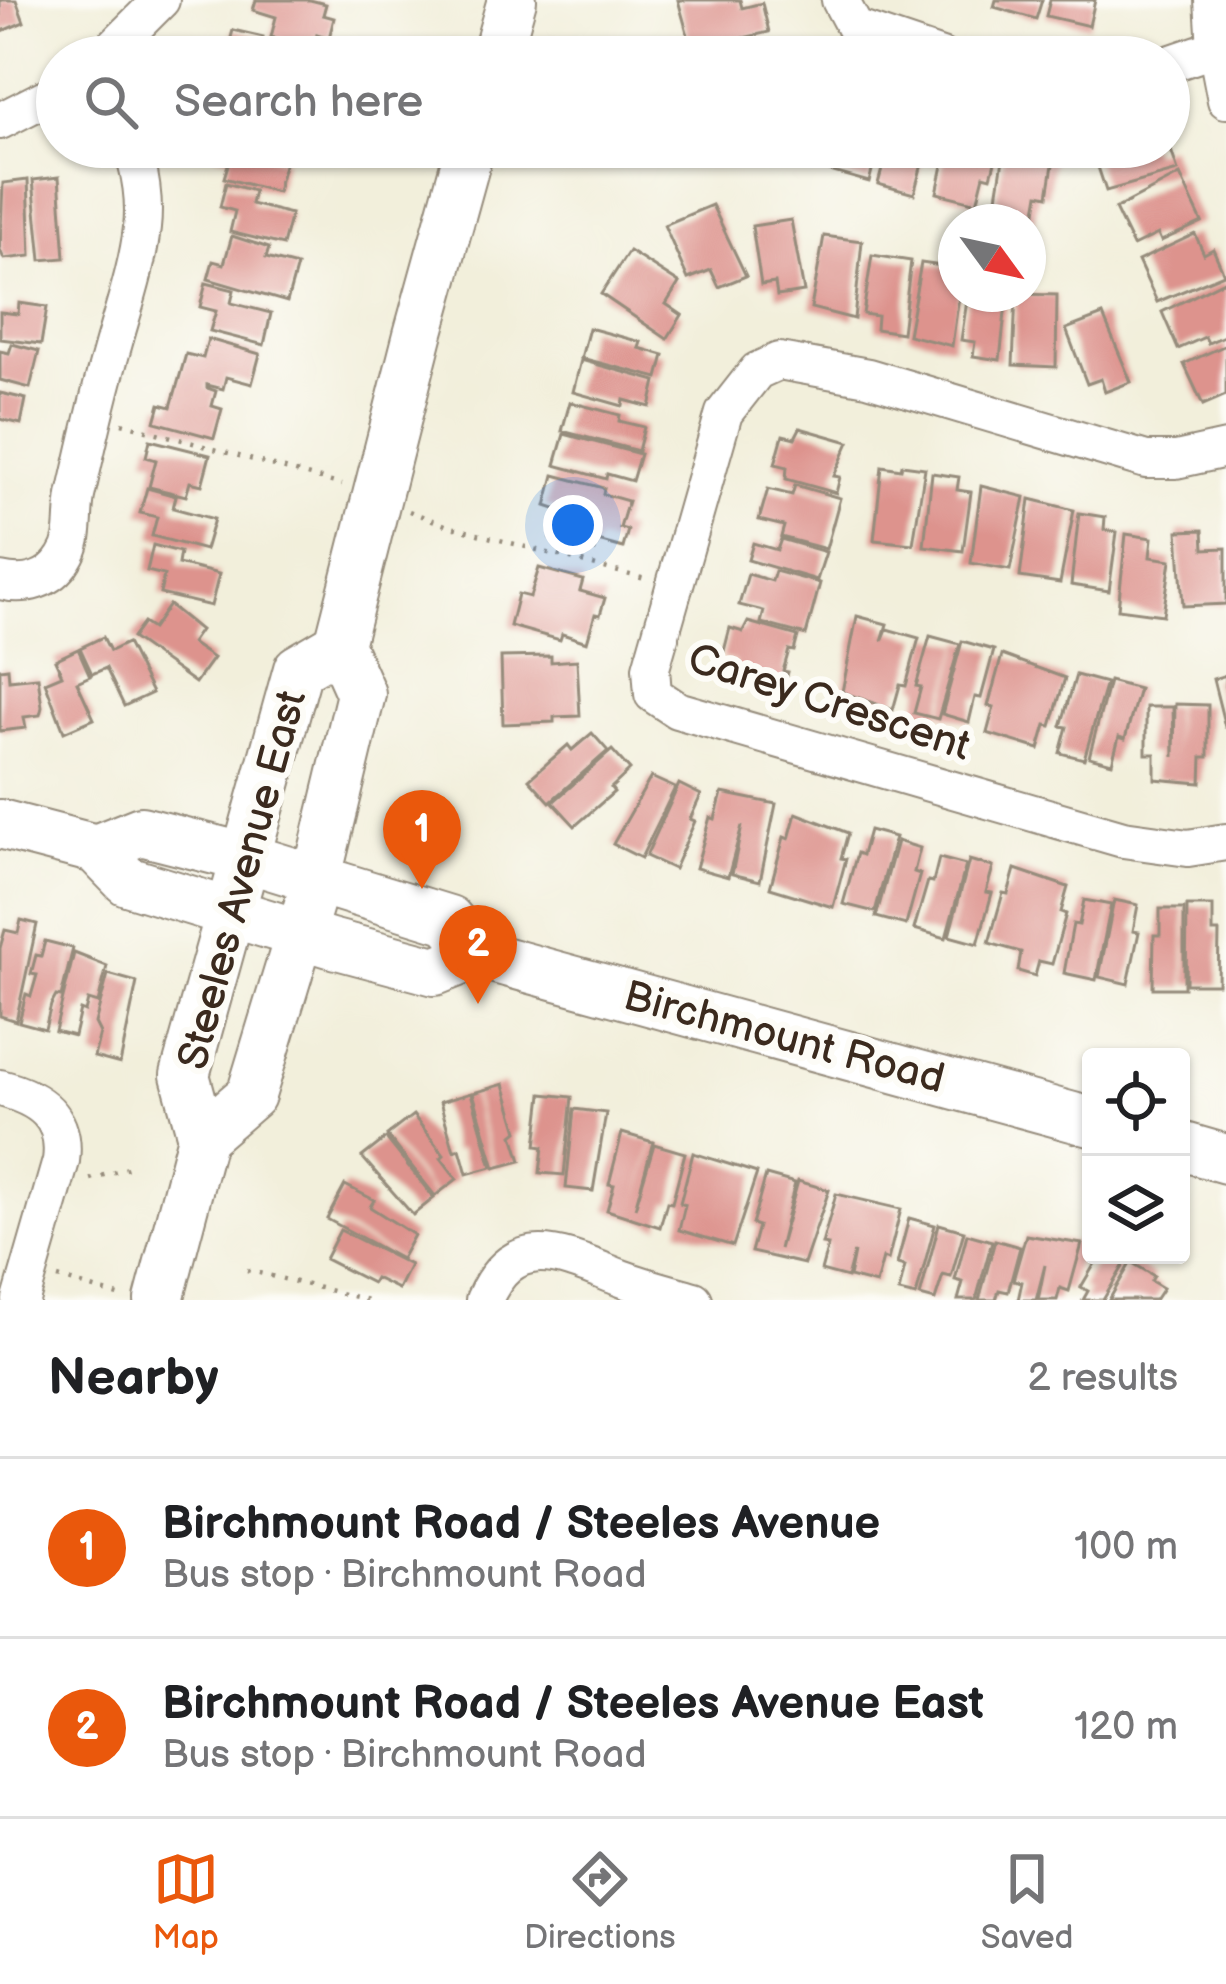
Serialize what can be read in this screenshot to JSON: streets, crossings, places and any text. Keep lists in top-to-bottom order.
{
  "streets": {
    "main road": ["Steeles Avenue East", "Birchmount Road"],
    "street": ["Carey Crescent"]
  },
  "crossings": [
    ["Steeles Avenue East", "Birchmount Road"]
  ],
  "north": "bottom right",
  "page": {
    "search": "Search here",
    "pins": ["1", "2"],
    "heading": ["Nearby", "2 results"],
    "list": [
      {
        "mark": "1",
        "name": "Birchmount Road / Steeles Avenue",
        "note": "Bus stop · Birchmount Road",
        "value": "100 m"
      },
      {
        "mark": "2",
        "name": "Birchmount Road / Steeles Avenue East",
        "note": "Bus stop · Birchmount Road",
        "value": "120 m"
      }
    ],
    "nav": ["Map", "Directions", "Saved"]
  }
}
